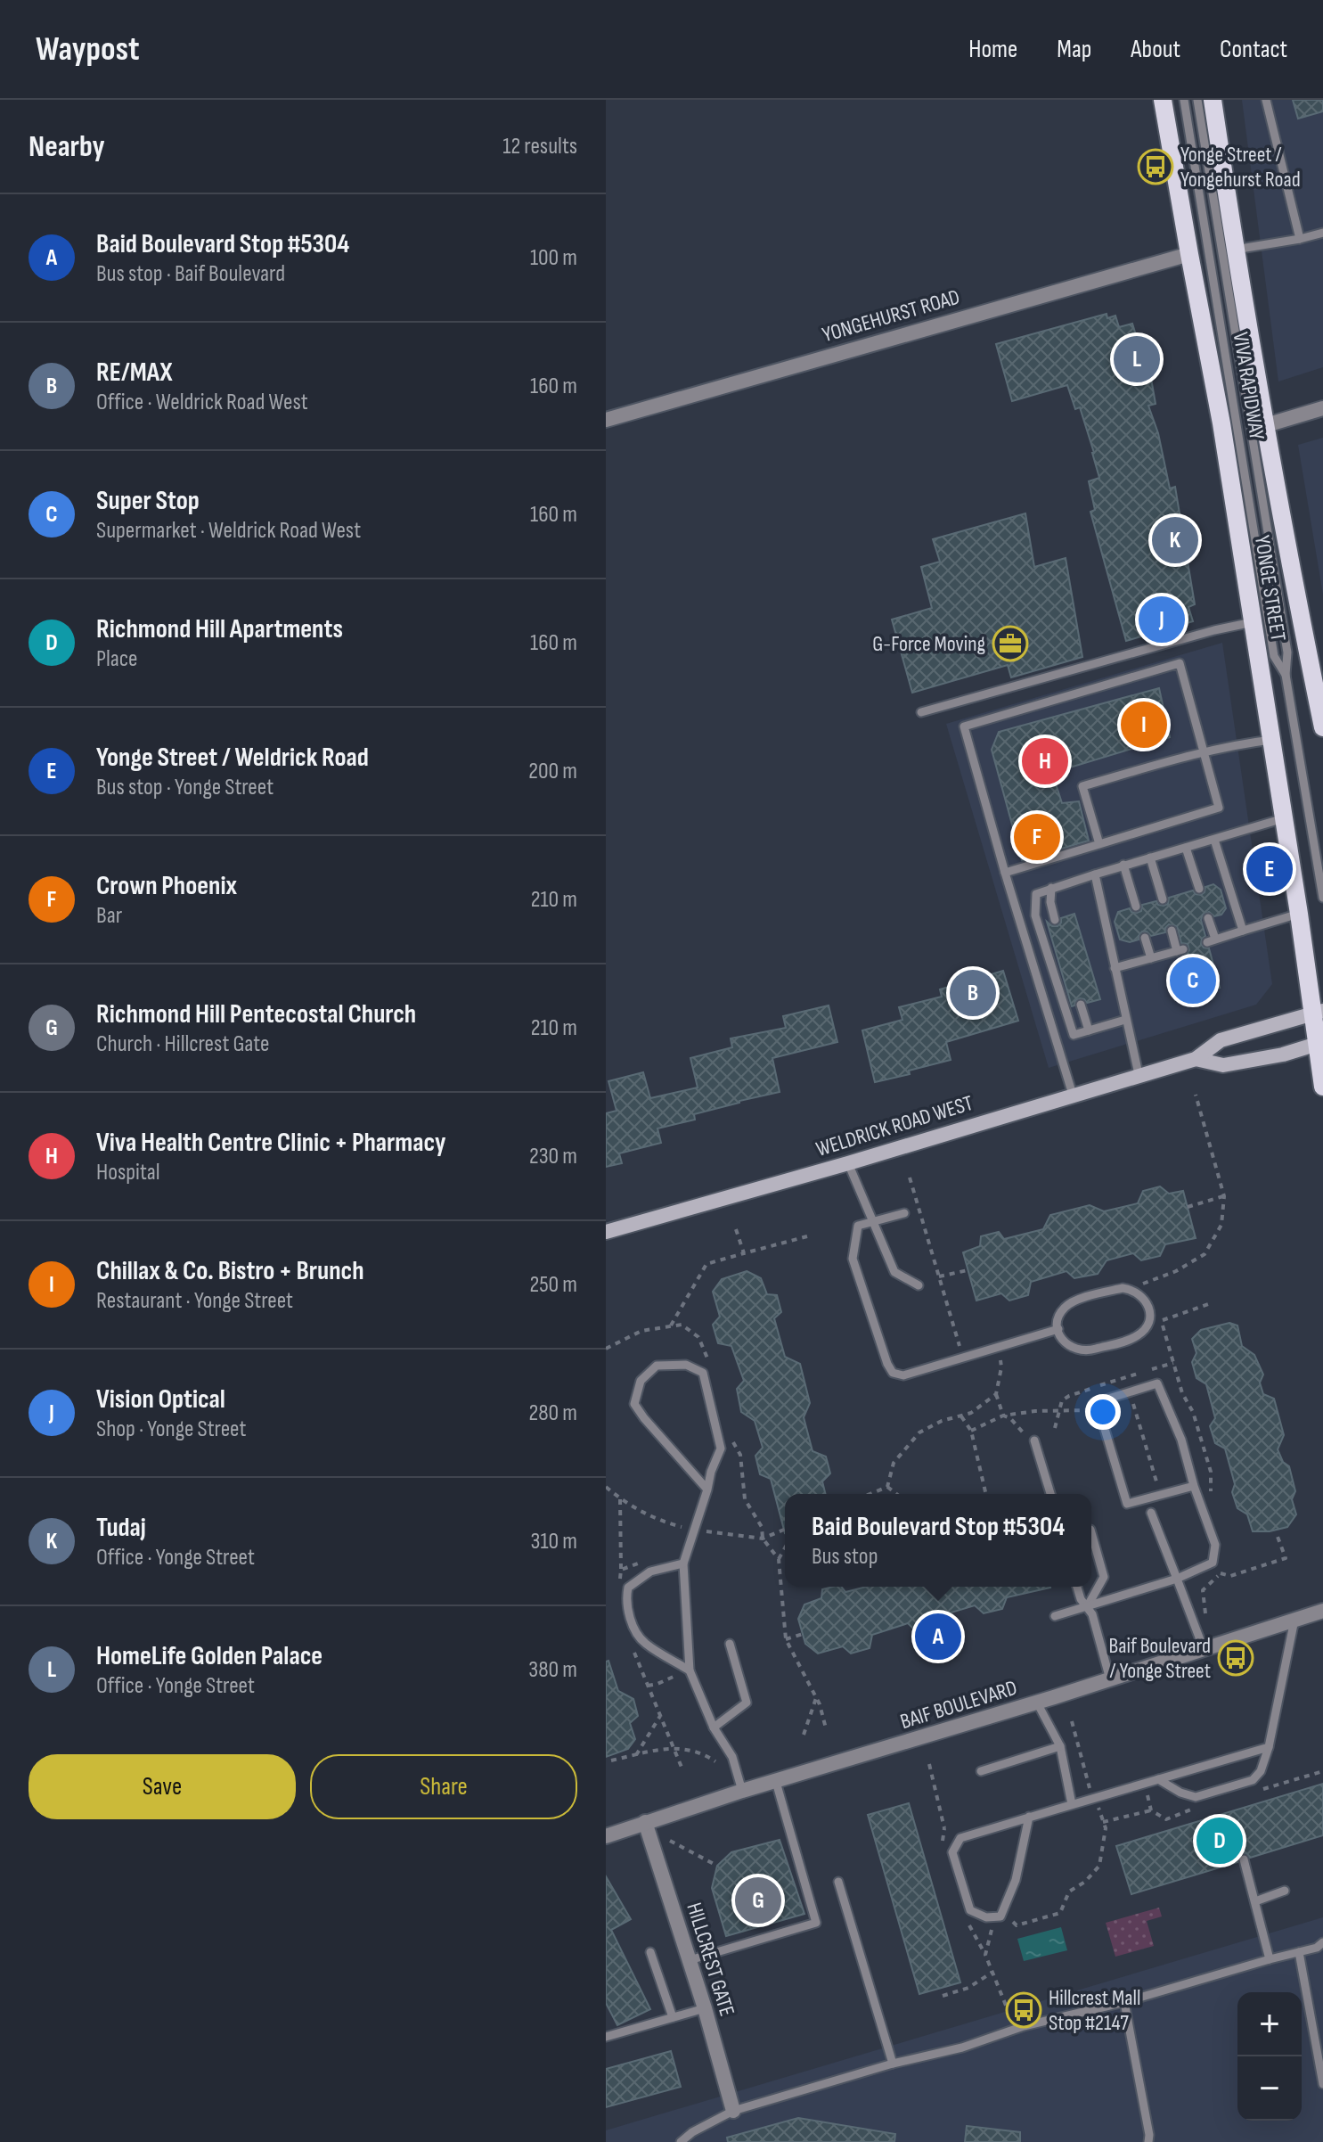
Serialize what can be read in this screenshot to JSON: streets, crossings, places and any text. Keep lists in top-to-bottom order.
{
  "streets": {
    "main road": ["YONGE STREET"],
    "street": [
      "YONGEHURST ROAD",
      "WELDRICK ROAD WEST",
      "BAIF BOULEVARD",
      "HILLCREST GATE"
    ],
    "lane": ["VIVA RAPIDWAY"]
  },
  "crossings": [
    ["YONGEHURST ROAD", "YONGE STREET"],
    ["YONGE STREET", "WELDRICK ROAD WEST"],
    ["BAIF BOULEVARD", "HILLCREST GATE"]
  ],
  "places": {
    "bus stop": ["Yonge Street / Yongehurst Road", "Baif Boulevard / Yonge Street", "Hillcrest Mall Stop #2147"],
    "office": ["G-Force Moving"]
  },
  "page": {
    "header": "Waypost",
    "nav": [
      "Home",
      "Map",
      "About",
      "Contact"
    ],
    "heading": ["Nearby", "12 results"],
    "list": [
      {
        "mark": "A",
        "name": "Baid Boulevard Stop #5304",
        "note": "Bus stop · Baif Boulevard",
        "value": "100 m"
      },
      {
        "mark": "B",
        "name": "RE/MAX",
        "note": "Office · Weldrick Road West",
        "value": "160 m"
      },
      {
        "mark": "C",
        "name": "Super Stop",
        "note": "Supermarket · Weldrick Road West",
        "value": "160 m"
      },
      {
        "mark": "D",
        "name": "Richmond Hill Apartments",
        "note": "Place",
        "value": "160 m"
      },
      {
        "mark": "E",
        "name": "Yonge Street / Weldrick Road",
        "note": "Bus stop · Yonge Street",
        "value": "200 m"
      },
      {
        "mark": "F",
        "name": "Crown Phoenix",
        "note": "Bar",
        "value": "210 m"
      },
      {
        "mark": "G",
        "name": "Richmond Hill Pentecostal Church",
        "note": "Church · Hillcrest Gate",
        "value": "210 m"
      },
      {
        "mark": "H",
        "name": "Viva Health Centre Clinic + Pharmacy",
        "note": "Hospital",
        "value": "230 m"
      },
      {
        "mark": "I",
        "name": "Chillax & Co. Bistro + Brunch",
        "note": "Restaurant · Yonge Street",
        "value": "250 m"
      },
      {
        "mark": "J",
        "name": "Vision Optical",
        "note": "Shop · Yonge Street",
        "value": "280 m"
      },
      {
        "mark": "K",
        "name": "Tudaj",
        "note": "Office · Yonge Street",
        "value": "310 m"
      },
      {
        "mark": "L",
        "name": "HomeLife Golden Palace",
        "note": "Office · Yonge Street",
        "value": "380 m"
      }
    ],
    "pins": [
      "L",
      "K",
      "J",
      "I",
      "H",
      "F",
      "E",
      "C",
      "B",
      "A",
      "D",
      "G"
    ],
    "popup": ["Baid Boulevard Stop #5304", "Bus stop"],
    "buttons": ["Save", "Share"],
    "map_buttons": ["+", "−"]
  }
}
